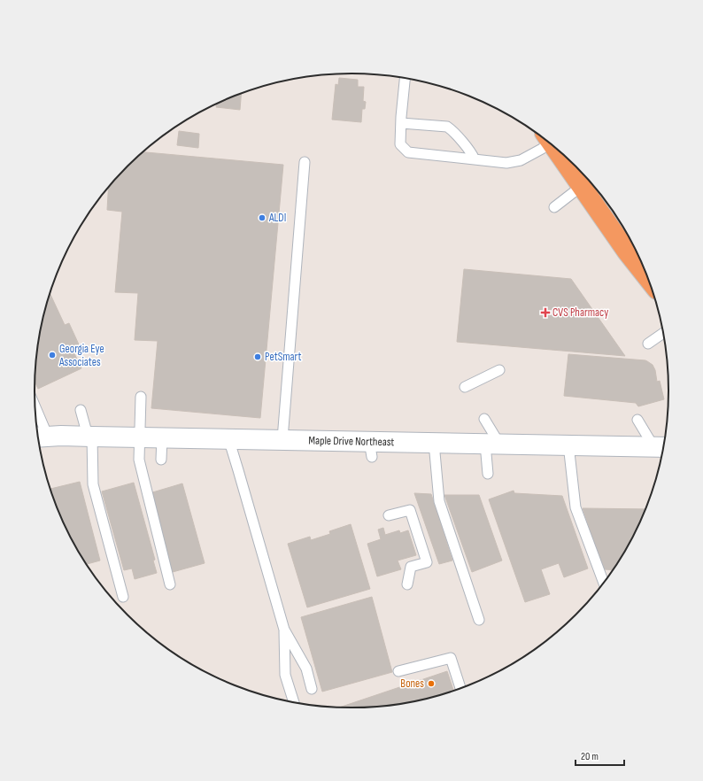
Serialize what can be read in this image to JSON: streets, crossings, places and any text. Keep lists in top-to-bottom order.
{
  "streets": {
    "street": ["Maple Drive Northeast"]
  },
  "places": {
    "other": [
      "ALDI",
      "Georgia Eye Associates",
      "PetSmart",
      "Bones"
    ],
    "health": ["CVS Pharmacy"]
  },
  "scale_bar": "20 m"
}
